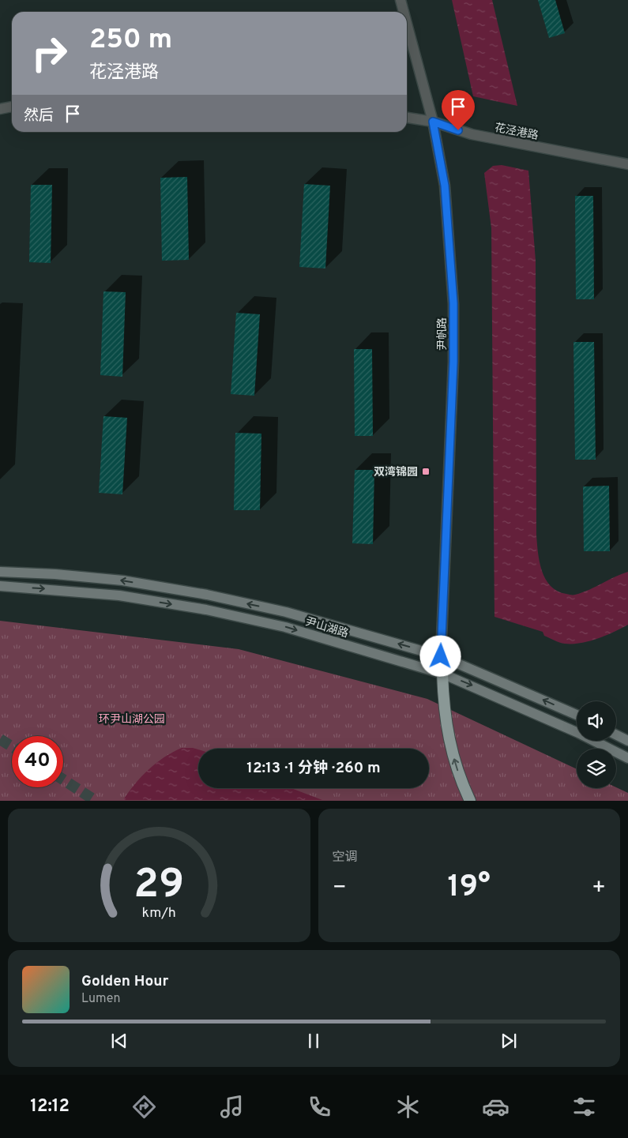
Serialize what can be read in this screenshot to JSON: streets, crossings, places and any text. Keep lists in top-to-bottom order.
{
  "streets": {
    "main road": ["尹山湖路"],
    "street": ["花泾港路", "尹帆路"]
  },
  "crossings": [
    ["花泾港路", "尹帆路"],
    ["尹帆路", "尹山湖路"]
  ],
  "parks": ["环尹山湖公园"],
  "places": {
    "transit": ["双湾锦园"]
  },
  "page": {
    "turn": ["250 m", "花泾港路"],
    "then": "然后",
    "limit": "40",
    "trip": "12:13 · 1 分钟 · 260 m",
    "tile": "空调",
    "heat": ["−", "19°", "+"],
    "song": ["Golden Hour", "Lumen"],
    "tabs": "12:12",
    "gauge": ["29", "km/h"]
  }
}
